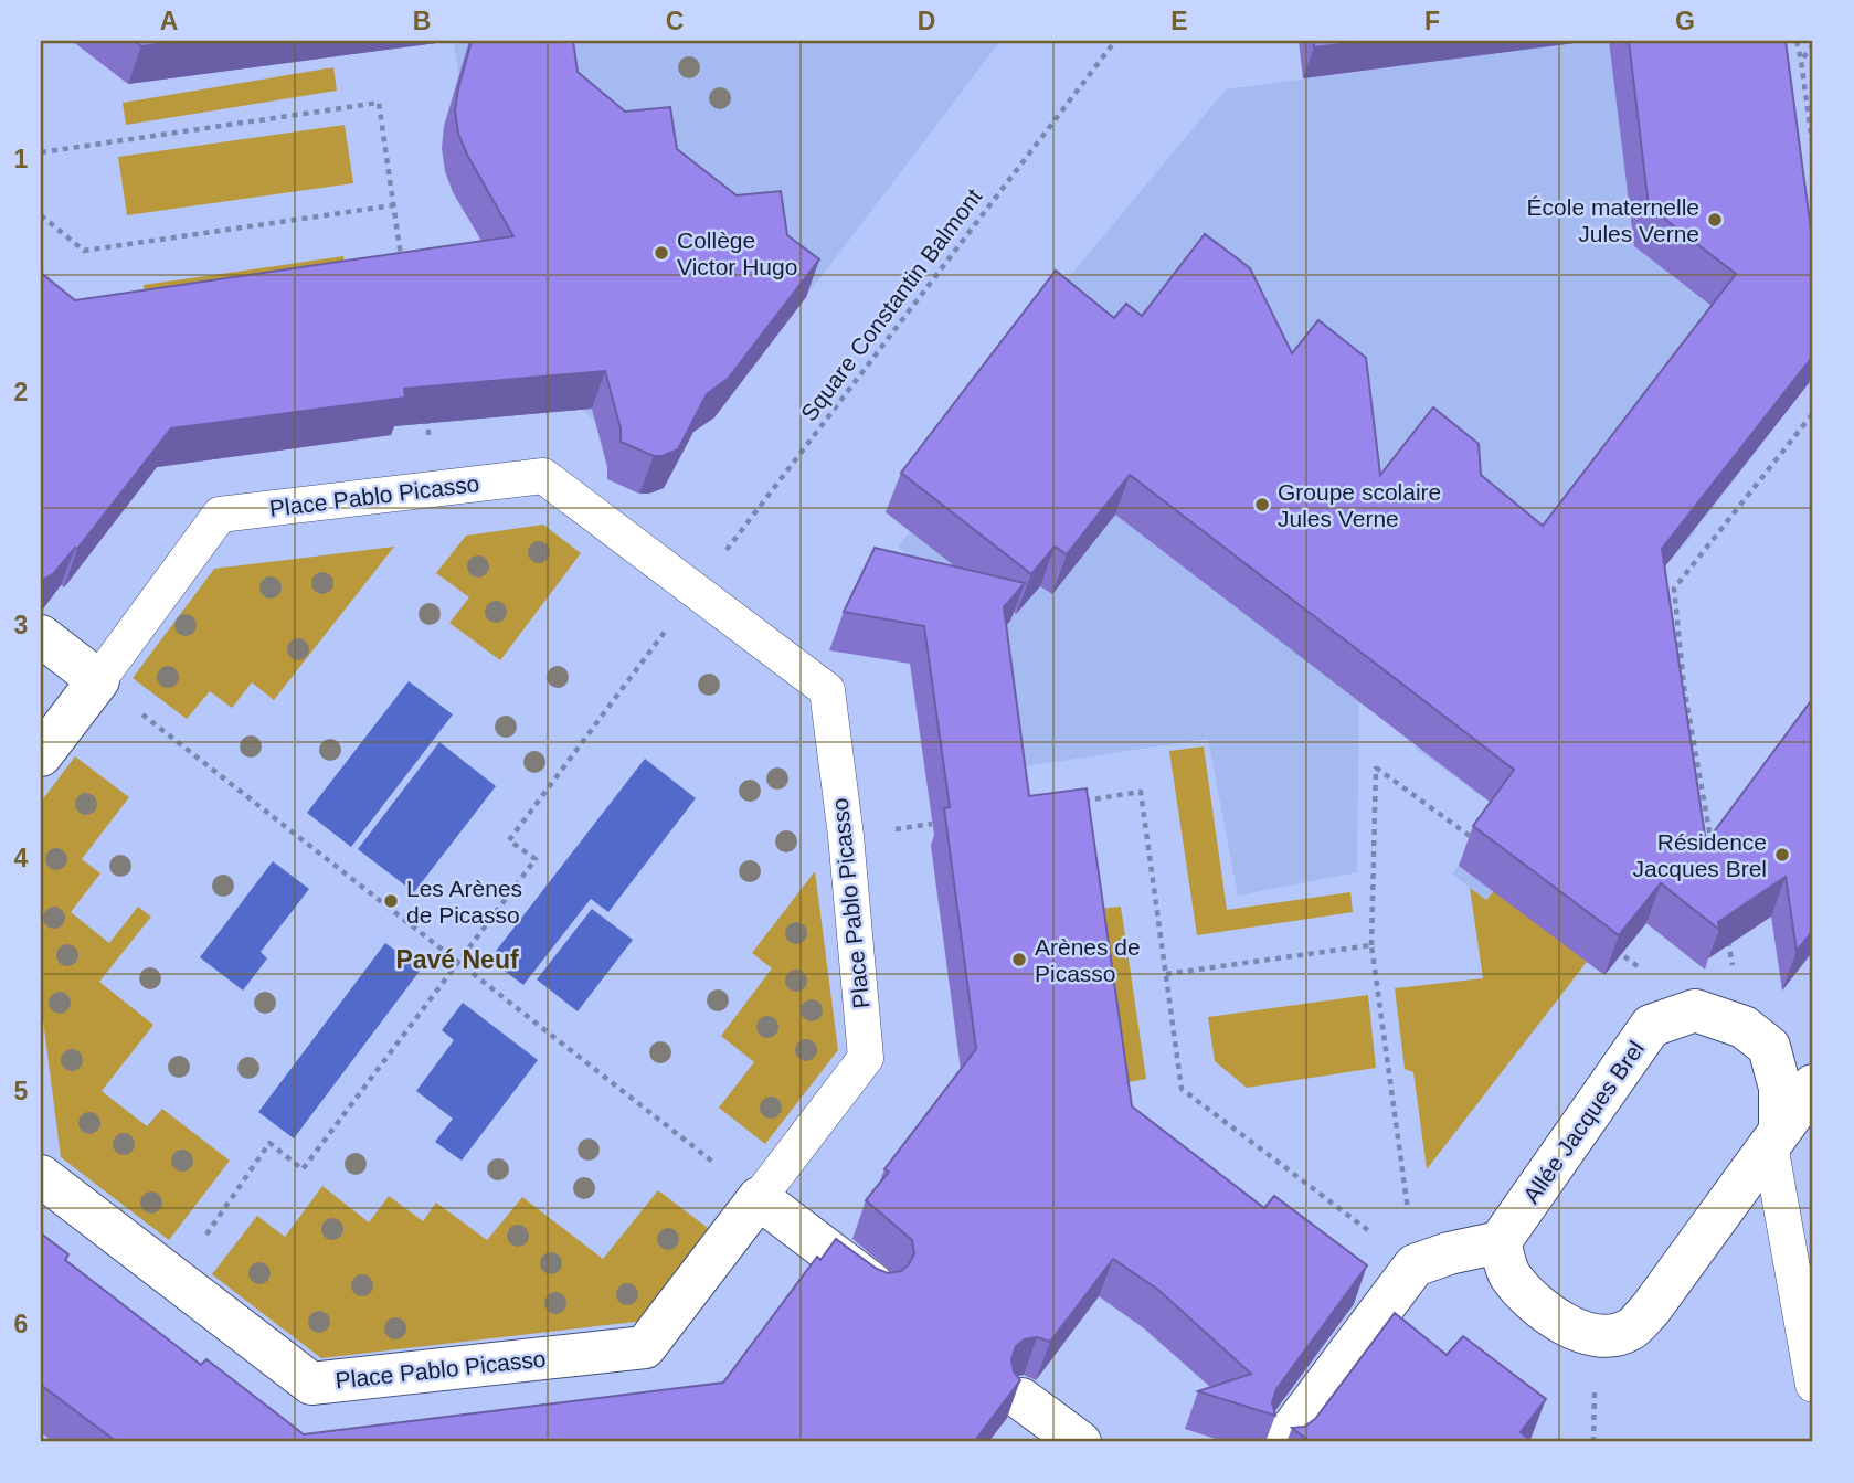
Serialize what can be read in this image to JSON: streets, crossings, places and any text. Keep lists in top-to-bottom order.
{
  "streets": {
    "street": ["Place Pablo Picasso", "Allée Jacques Brel"],
    "path": ["Square Constantin Balmont"]
  },
  "crossings": [
    ["Square Constantin Balmont", "Place Pablo Picasso"]
  ],
  "districts": ["Pavé Neuf"],
  "places": [
    "École maternelle Jules Verne",
    "Collège Victor Hugo",
    "Groupe scolaire Jules Verne",
    "Résidence Jacques Brel",
    "Les Arènes de Picasso",
    "Arènes de Picasso"
  ],
  "grid": {
    "columns": [
      "A",
      "B",
      "C",
      "D",
      "E",
      "F",
      "G"
    ],
    "rows": [
      "1",
      "2",
      "3",
      "4",
      "5",
      "6"
    ]
  }
}
